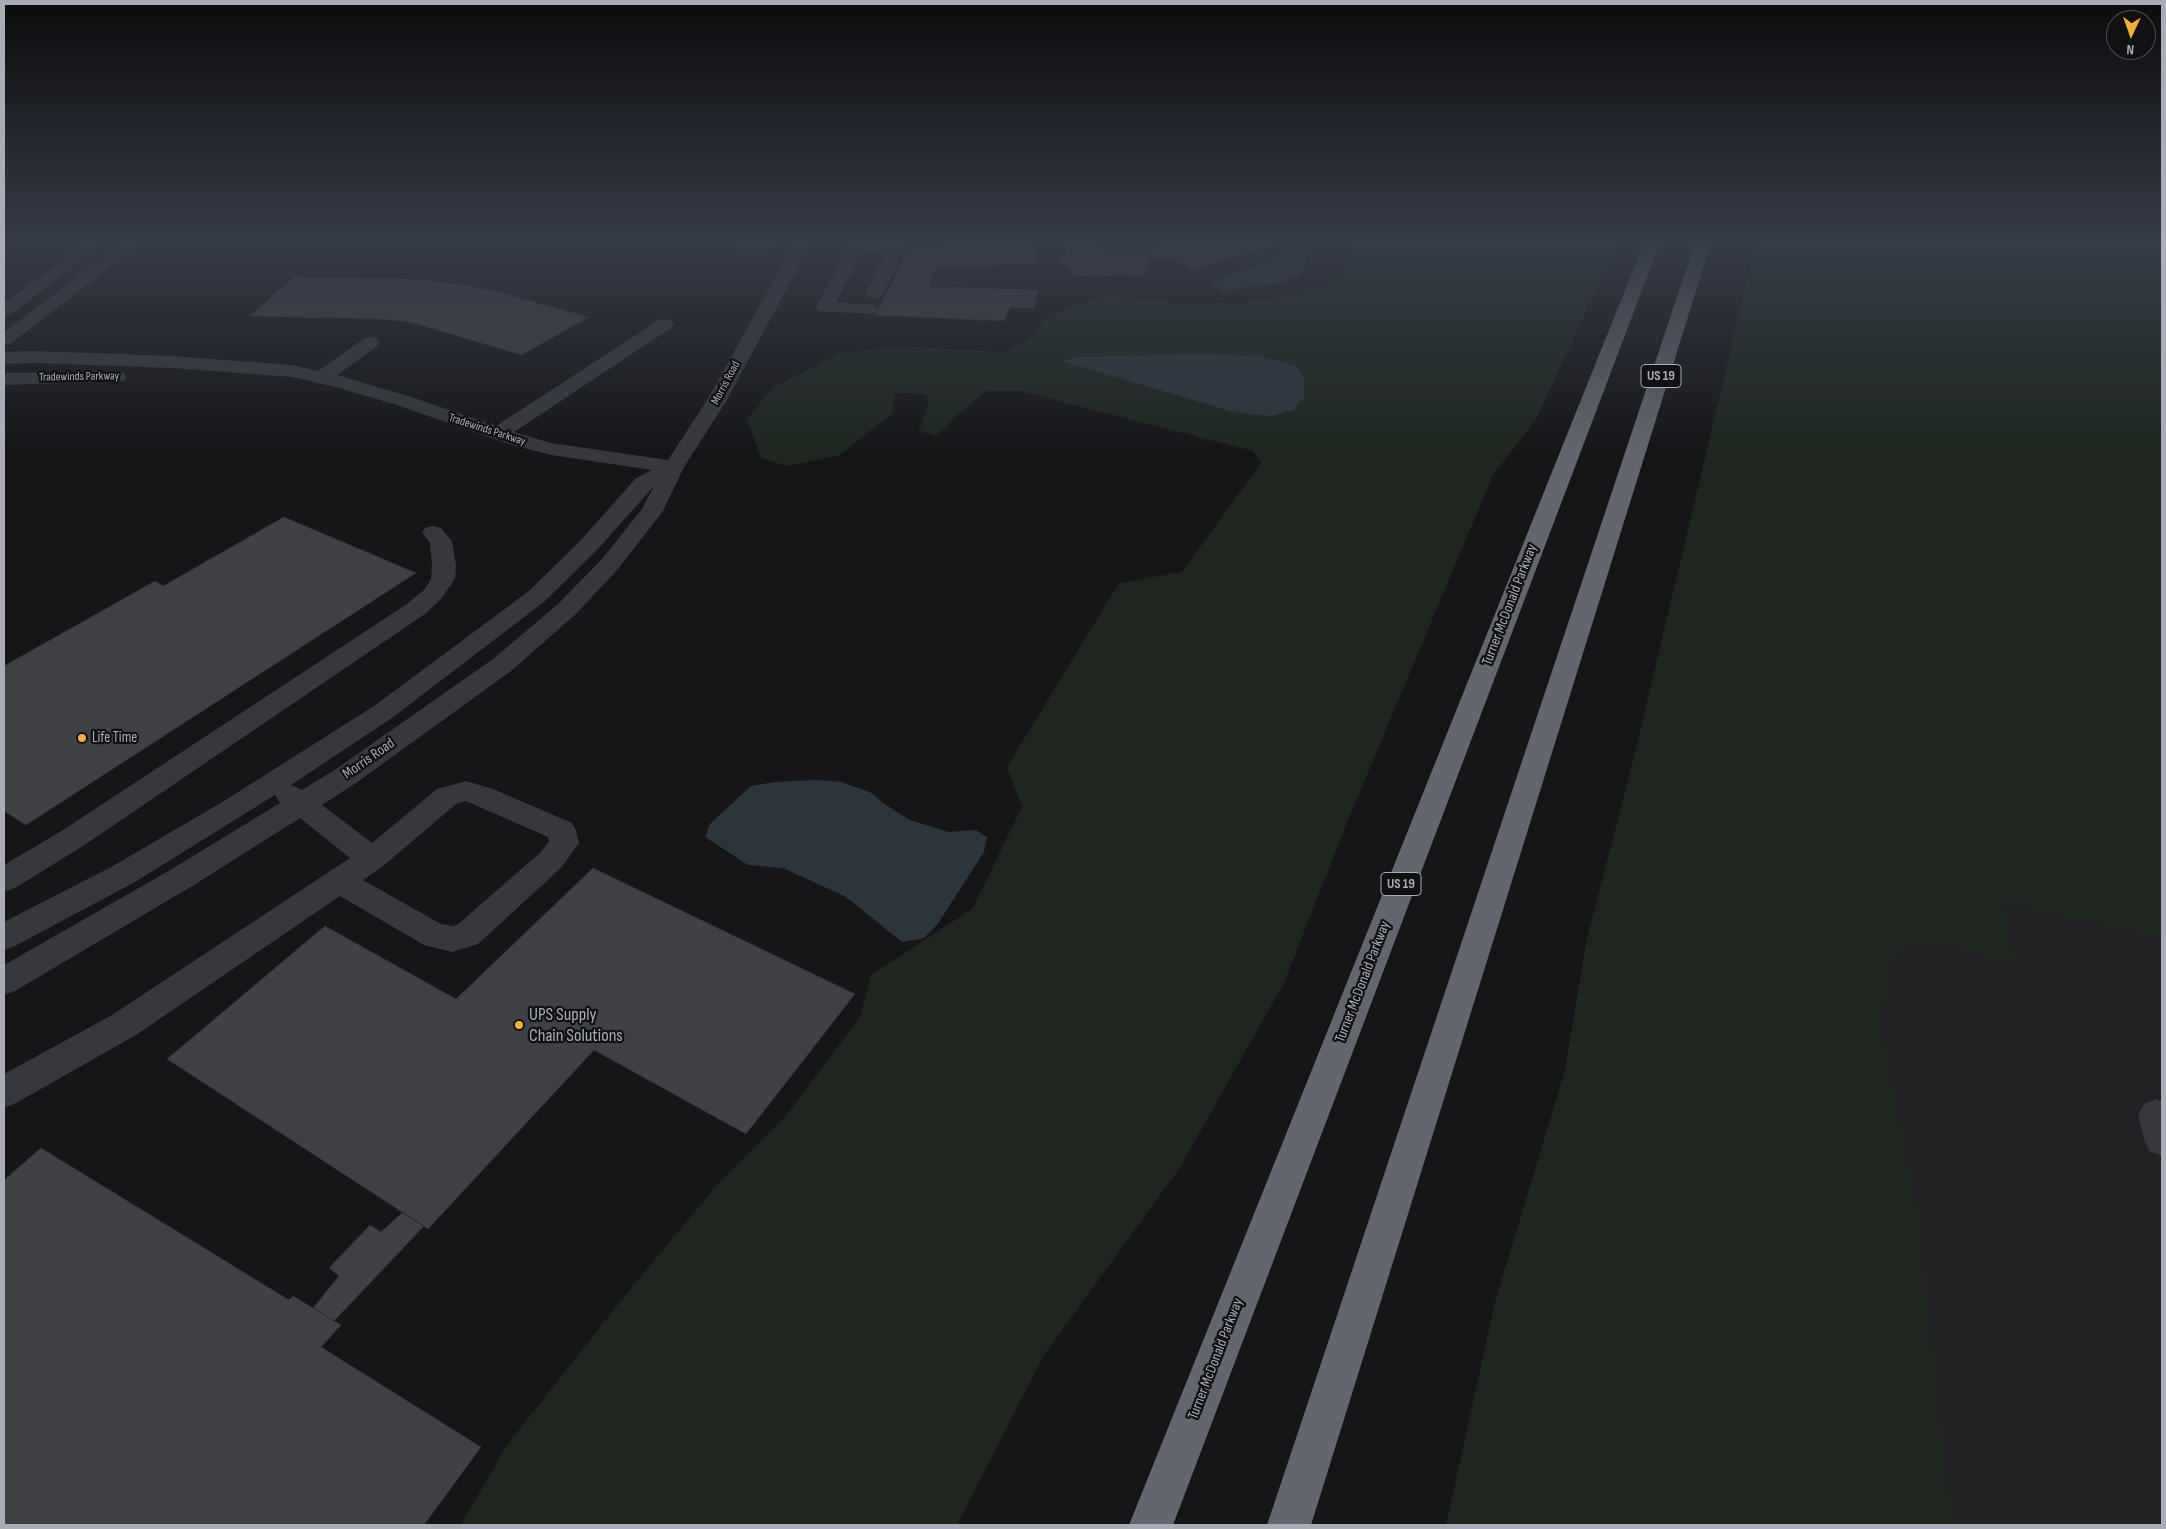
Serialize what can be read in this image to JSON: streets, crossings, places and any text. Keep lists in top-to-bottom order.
{
  "streets": {
    "highway": ["US 19", "Turner McDonald Parkway"],
    "street": ["Tradewinds Parkway", "Morris Road"]
  },
  "crossings": [
    ["Tradewinds Parkway", "Morris Road"]
  ],
  "places": ["Life Time", "UPS Supply Chain Solutions"],
  "north": "bottom"
}
